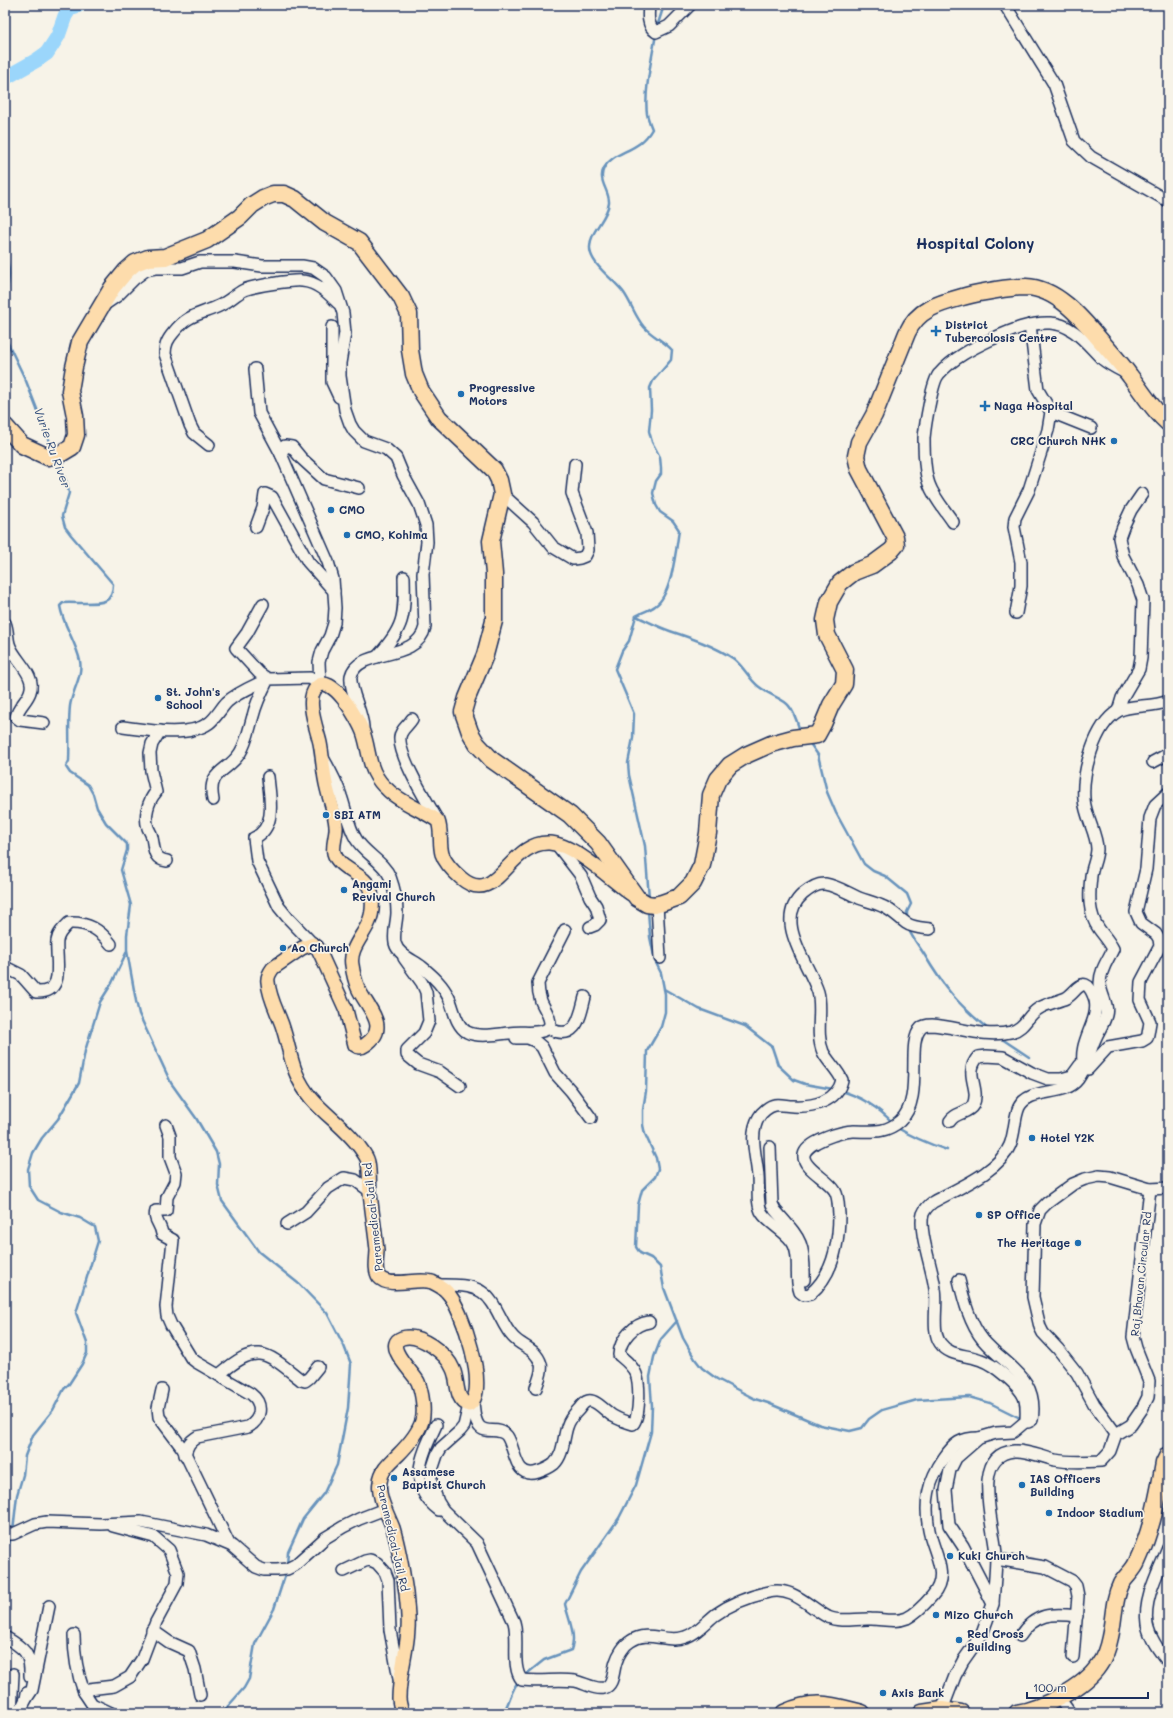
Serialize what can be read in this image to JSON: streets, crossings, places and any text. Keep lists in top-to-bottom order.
{
  "streets": {
    "main road": ["Paramedical-Jail Rd"],
    "street": ["Raj Bhavan Circular Rd"]
  },
  "districts": ["Hospital Colony"],
  "water": ["Vurie Ru River"],
  "places": {
    "health": ["District Tubercolosis Centre", "Naga Hospital"],
    "other": [
      "Progressive Motors",
      "CRC Church NHK",
      "CMO",
      "CMO, Kohima",
      "St. John's School",
      "SBI ATM",
      "Angami Revival Church",
      "Ao Church",
      "Hotel Y2K",
      "SP Office",
      "The Heritage",
      "Assamese Baptist Church",
      "IAS Officers Building",
      "Indoor Stadium",
      "Kuki Church",
      "Mizo Church",
      "Red Cross Building",
      "Axis Bank"
    ]
  },
  "scale_bar": "100 m"
}
